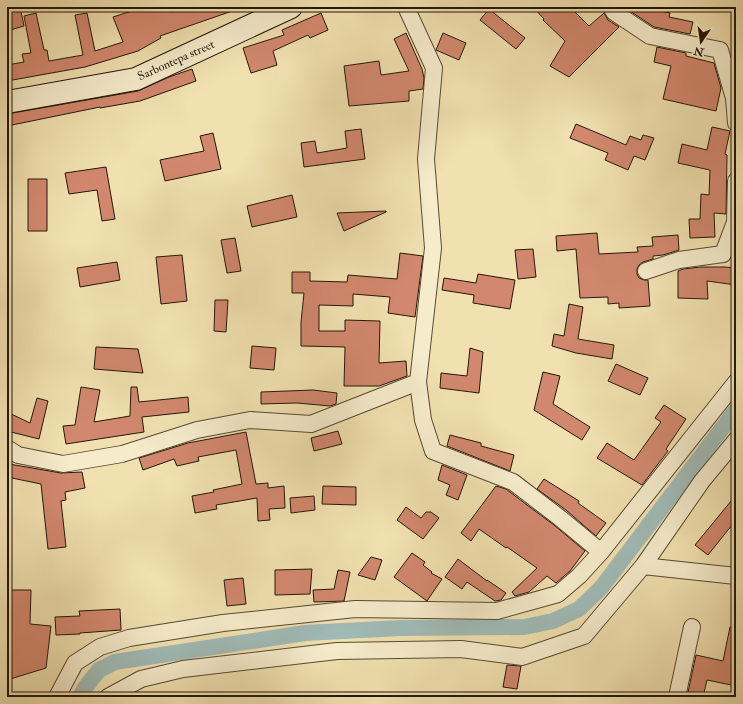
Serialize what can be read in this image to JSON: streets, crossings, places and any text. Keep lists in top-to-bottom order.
{
  "streets": {
    "street": ["Sarbontepa street"]
  },
  "north": "bottom"
}
